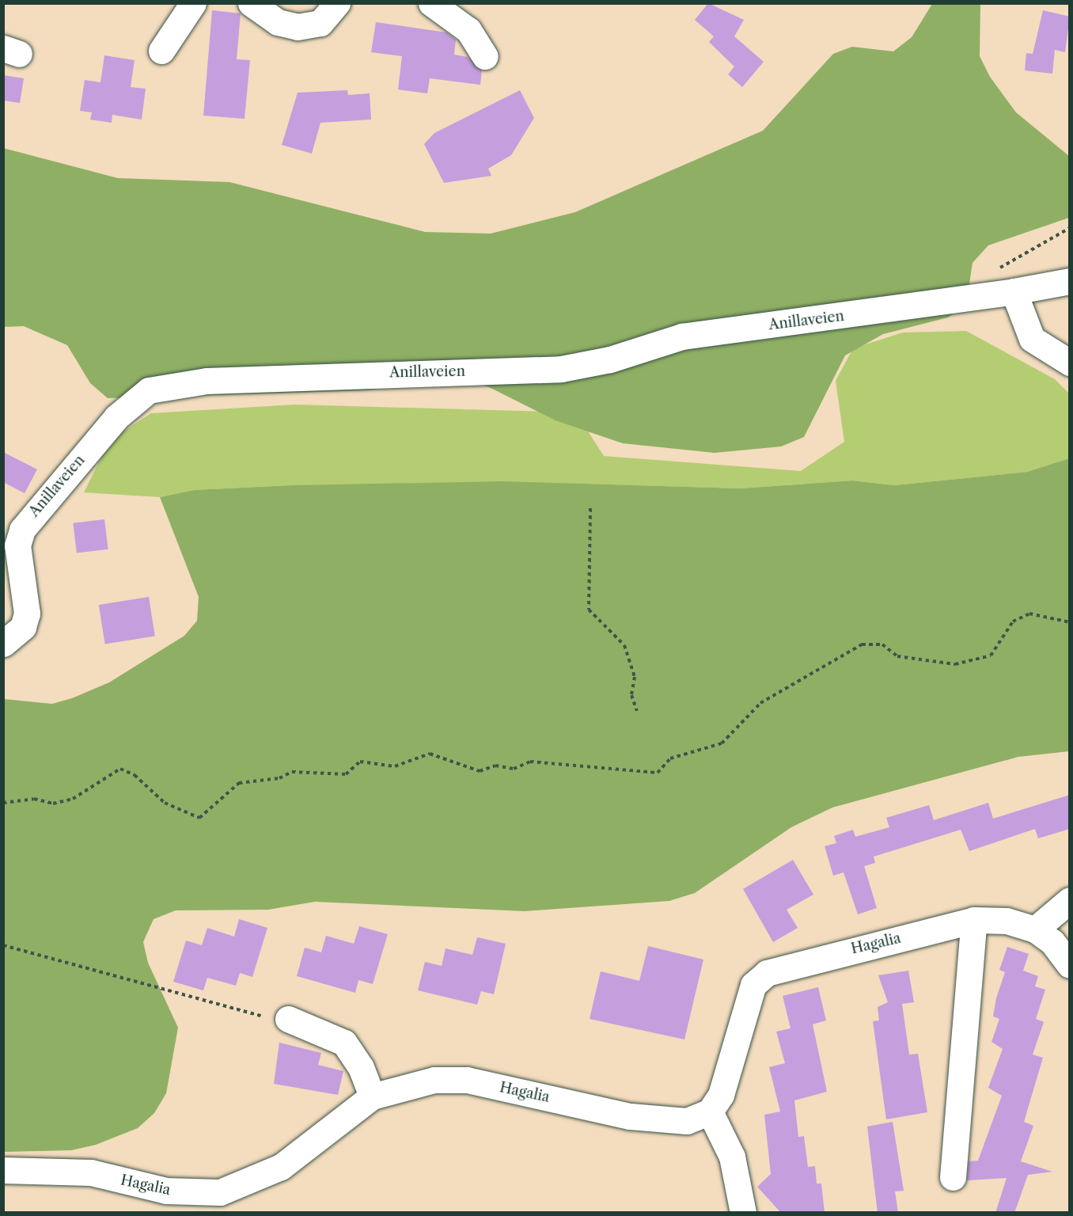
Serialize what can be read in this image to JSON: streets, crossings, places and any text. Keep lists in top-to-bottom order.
{
  "streets": {
    "street": ["Anillaveien", "Hagalia"]
  }
}
